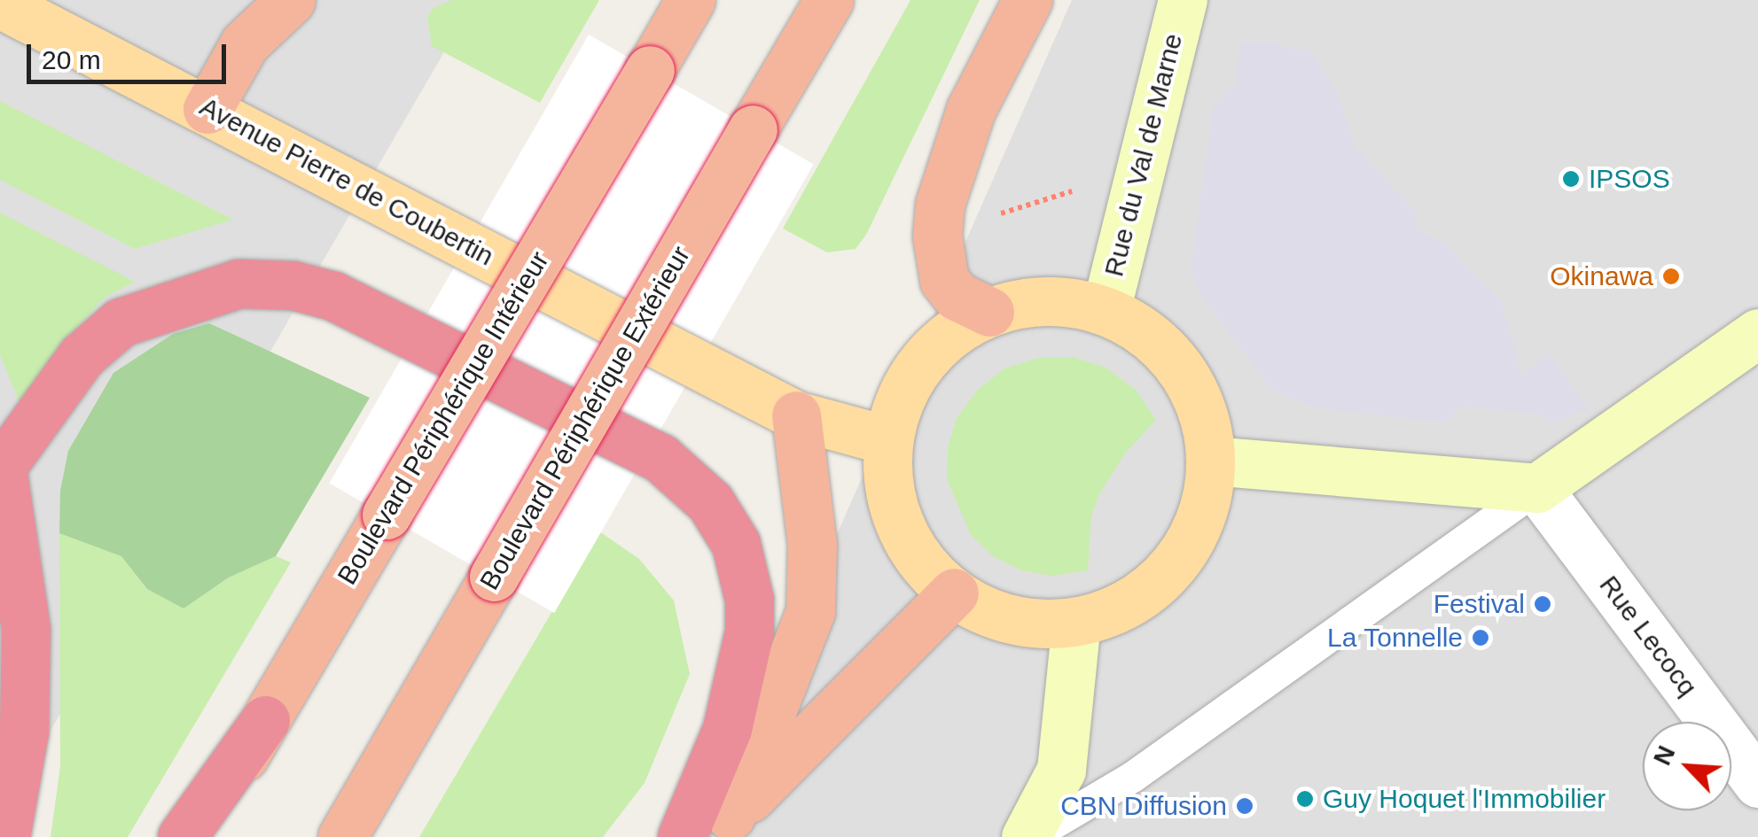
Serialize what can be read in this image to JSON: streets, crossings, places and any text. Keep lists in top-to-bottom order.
{
  "streets": {
    "highway": ["Boulevard Périphérique Intérieur", "Boulevard Périphérique Extérieur"],
    "main road": ["Rue du Val de Marne", "Avenue Pierre de Coubertin"],
    "street": ["Rue Lecocq"]
  },
  "places": [
    "IPSOS",
    "Okinawa",
    "Festival",
    "La Tonnelle",
    "Guy Hoquet l'Immobilier",
    "CBN Diffusion"
  ],
  "scale_bar": "20 m",
  "north": "top left"
}
